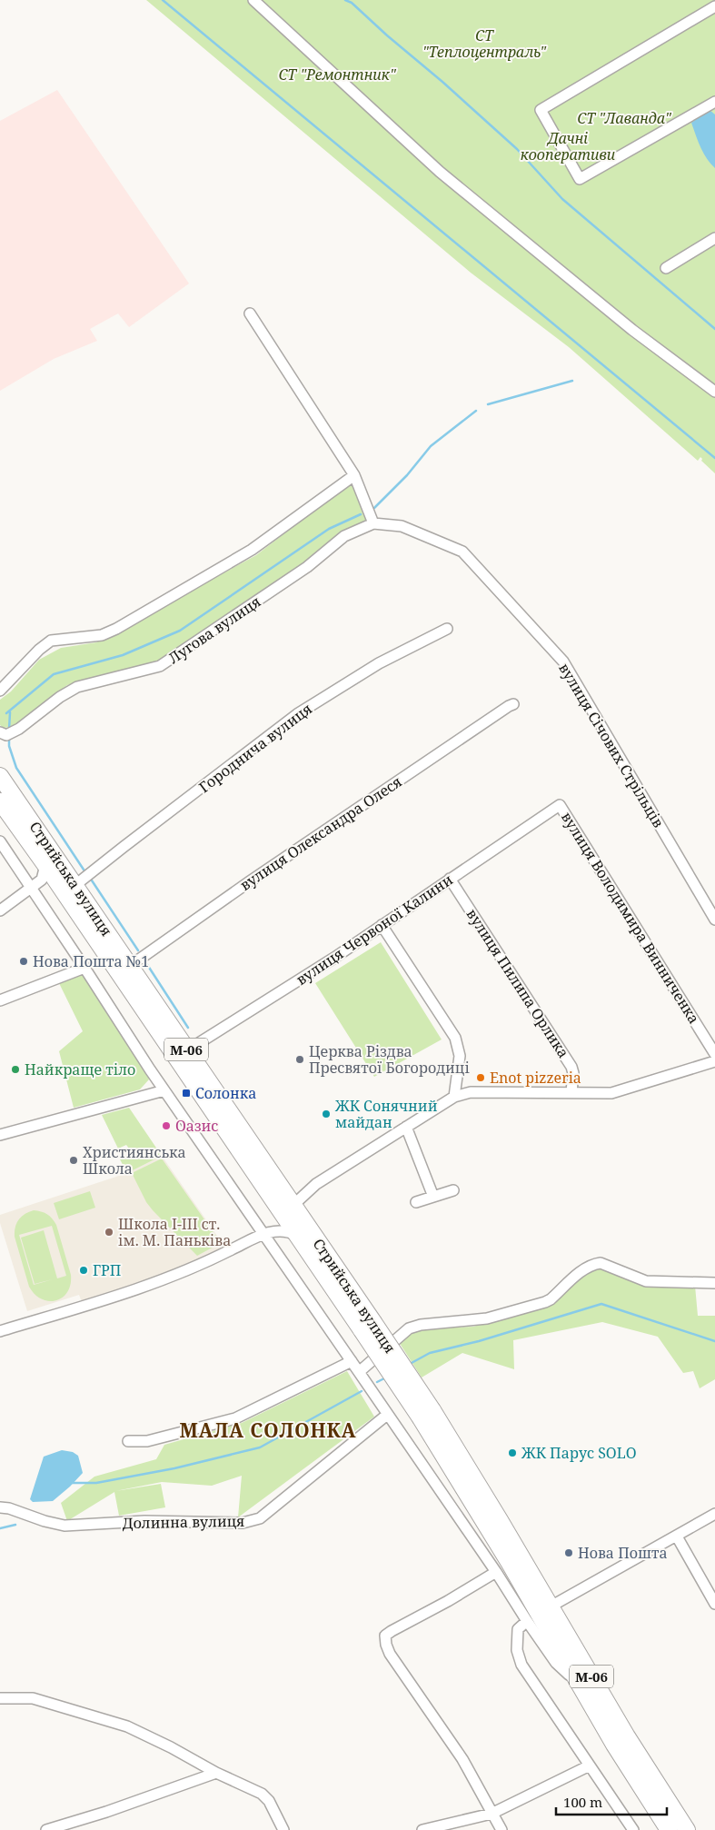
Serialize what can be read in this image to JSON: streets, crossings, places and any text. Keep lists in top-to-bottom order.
{
  "streets": {
    "highway": ["Стрийська вулиця", "М-06"],
    "street": [
      "Лугова вулиця",
      "вулиця Січових Стрільців",
      "Городнича вулиця",
      "вулиця Олександра Олеся",
      "вулиця Володимира Винниченка",
      "вулиця Червоної Калини",
      "вулиця Пилипа Орлика",
      "Долинна вулиця"
    ]
  },
  "crossings": [
    ["Лугова вулиця", "вулиця Січових Стрільців"],
    ["Городнича вулиця", "Стрийська вулиця"],
    ["вулиця Олександра Олеся", "Стрийська вулиця"],
    ["Стрийська вулиця", "вулиця Червоної Калини"],
    ["вулиця Володимира Винниченка", "вулиця Червоної Калини"],
    ["вулиця Червоної Калини", "вулиця Пилипа Орлика"]
  ],
  "districts": ["МАЛА СОЛОНКА"],
  "parks": [
    "СТ \"Теплоцентраль\"",
    "СТ \"Ремонтник\"",
    "СТ \"Лаванда\"",
    "Дачні кооперативи"
  ],
  "places": {
    "other": [
      "Нова Пошта №1",
      "Церква Різдва Пресвятої Богородиці",
      "Найкраще тіло",
      "Enot pizzeria",
      "ЖК Сонячний майдан",
      "Оазис",
      "Християнська Школа",
      "Школа І-ІІІ ст. ім. М. Паньківа",
      "ГРП",
      "ЖК Парус SOLO",
      "Нова Пошта"
    ],
    "transit": ["Солонка"]
  },
  "scale_bar": "100 m"
}
